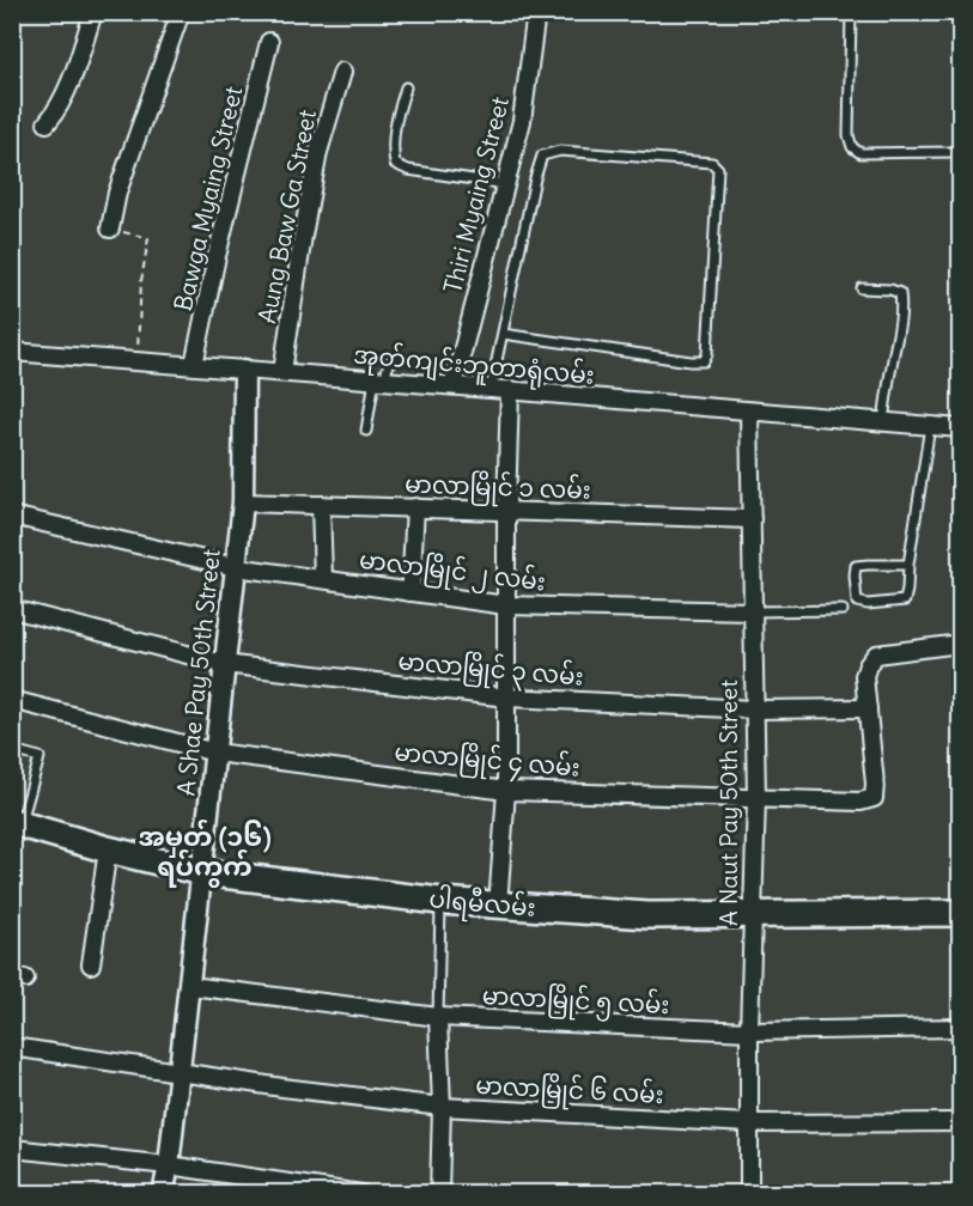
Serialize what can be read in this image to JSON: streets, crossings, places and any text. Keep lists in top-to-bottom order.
{
  "streets": {
    "main road": ["ပါရမီလမ်း"],
    "street": [
      "Thiri Myaing Street",
      "Bawga Myaing Street",
      "Aung Baw Ga Street",
      "အုတ်ကျင်းဘူတာရုံလမ်း",
      "မာလာမြိုင် ၁ လမ်း",
      "မာလာမြိုင် ၂ လမ်း",
      "မာလာမြိုင် ၃ လမ်း",
      "A Shae Pay 50th Street",
      "မာလာမြိုင် ၄ လမ်း",
      "A Naut Pay 50th Street",
      "မာလာမြိုင် ၅ လမ်း",
      "မာလာမြိုင် ၆ လမ်း"
    ]
  },
  "crossings": [
    ["Thiri Myaing Street", "အုတ်ကျင်းဘူတာရုံလမ်း"],
    ["Bawga Myaing Street", "အုတ်ကျင်းဘူတာရုံလမ်း"],
    ["Aung Baw Ga Street", "အုတ်ကျင်းဘူတာရုံလမ်း"],
    ["အုတ်ကျင်းဘူတာရုံလမ်း", "A Shae Pay 50th Street"],
    ["အုတ်ကျင်းဘူတာရုံလမ်း", "A Naut Pay 50th Street"],
    ["မာလာမြိုင် ၁ လမ်း", "A Shae Pay 50th Street"],
    ["မာလာမြိုင် ၁ လမ်း", "A Naut Pay 50th Street"],
    ["မာလာမြိုင် ၂ လမ်း", "A Shae Pay 50th Street"],
    ["မာလာမြိုင် ၂ လမ်း", "A Naut Pay 50th Street"],
    ["မာလာမြိုင် ၃ လမ်း", "A Shae Pay 50th Street"],
    ["မာလာမြိုင် ၃ လမ်း", "မာလာမြိုင် ၄ လမ်း"],
    ["မာလာမြိုင် ၃ လမ်း", "A Naut Pay 50th Street"],
    ["A Shae Pay 50th Street", "မာလာမြိုင် ၄ လမ်း"],
    ["A Shae Pay 50th Street", "ပါရမီလမ်း"],
    ["A Shae Pay 50th Street", "မာလာမြိုင် ၅ လမ်း"],
    ["A Shae Pay 50th Street", "မာလာမြိုင် ၆ လမ်း"],
    ["မာလာမြိုင် ၄ လမ်း", "A Naut Pay 50th Street"],
    ["A Naut Pay 50th Street", "ပါရမီလမ်း"],
    ["A Naut Pay 50th Street", "မာလာမြိုင် ၅ လမ်း"],
    ["A Naut Pay 50th Street", "မာလာမြိုင် ၆ လမ်း"]
  ],
  "districts": ["အမှတ် (၁၆) ရပ်ကွက်"]
}
